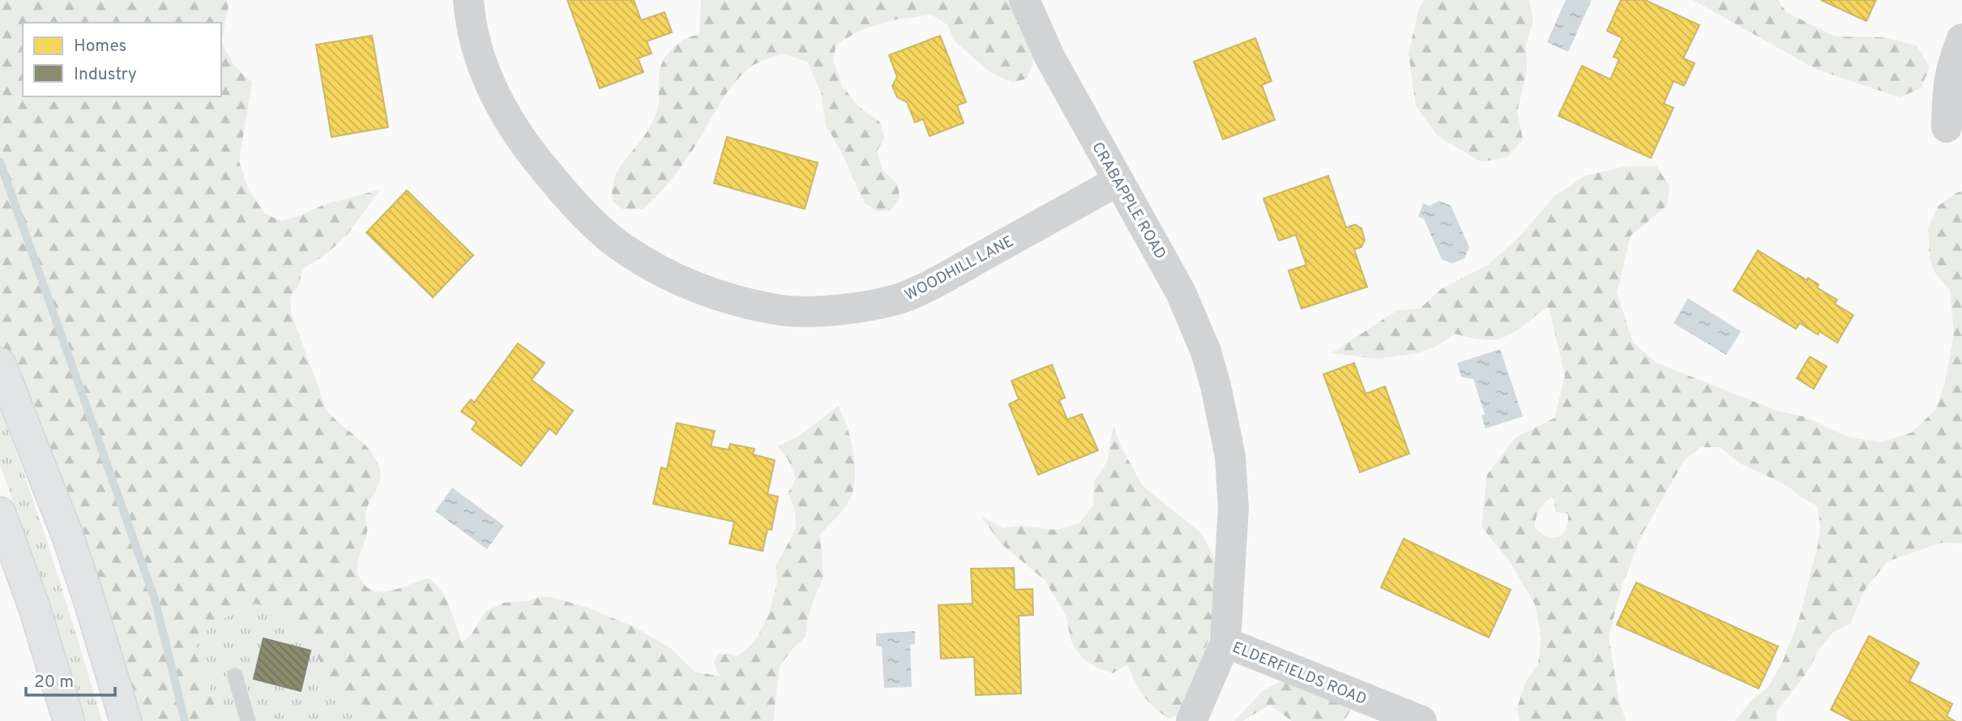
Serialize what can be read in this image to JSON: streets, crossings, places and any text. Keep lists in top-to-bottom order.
{
  "streets": {
    "street": ["CRABAPPLE ROAD", "WOODHILL LANE", "ELDERFIELDS ROAD"]
  },
  "crossings": [
    ["CRABAPPLE ROAD", "WOODHILL LANE"],
    ["CRABAPPLE ROAD", "ELDERFIELDS ROAD"]
  ],
  "legend": ["Homes", "Industry"],
  "scale_bar": "20 m"
}
